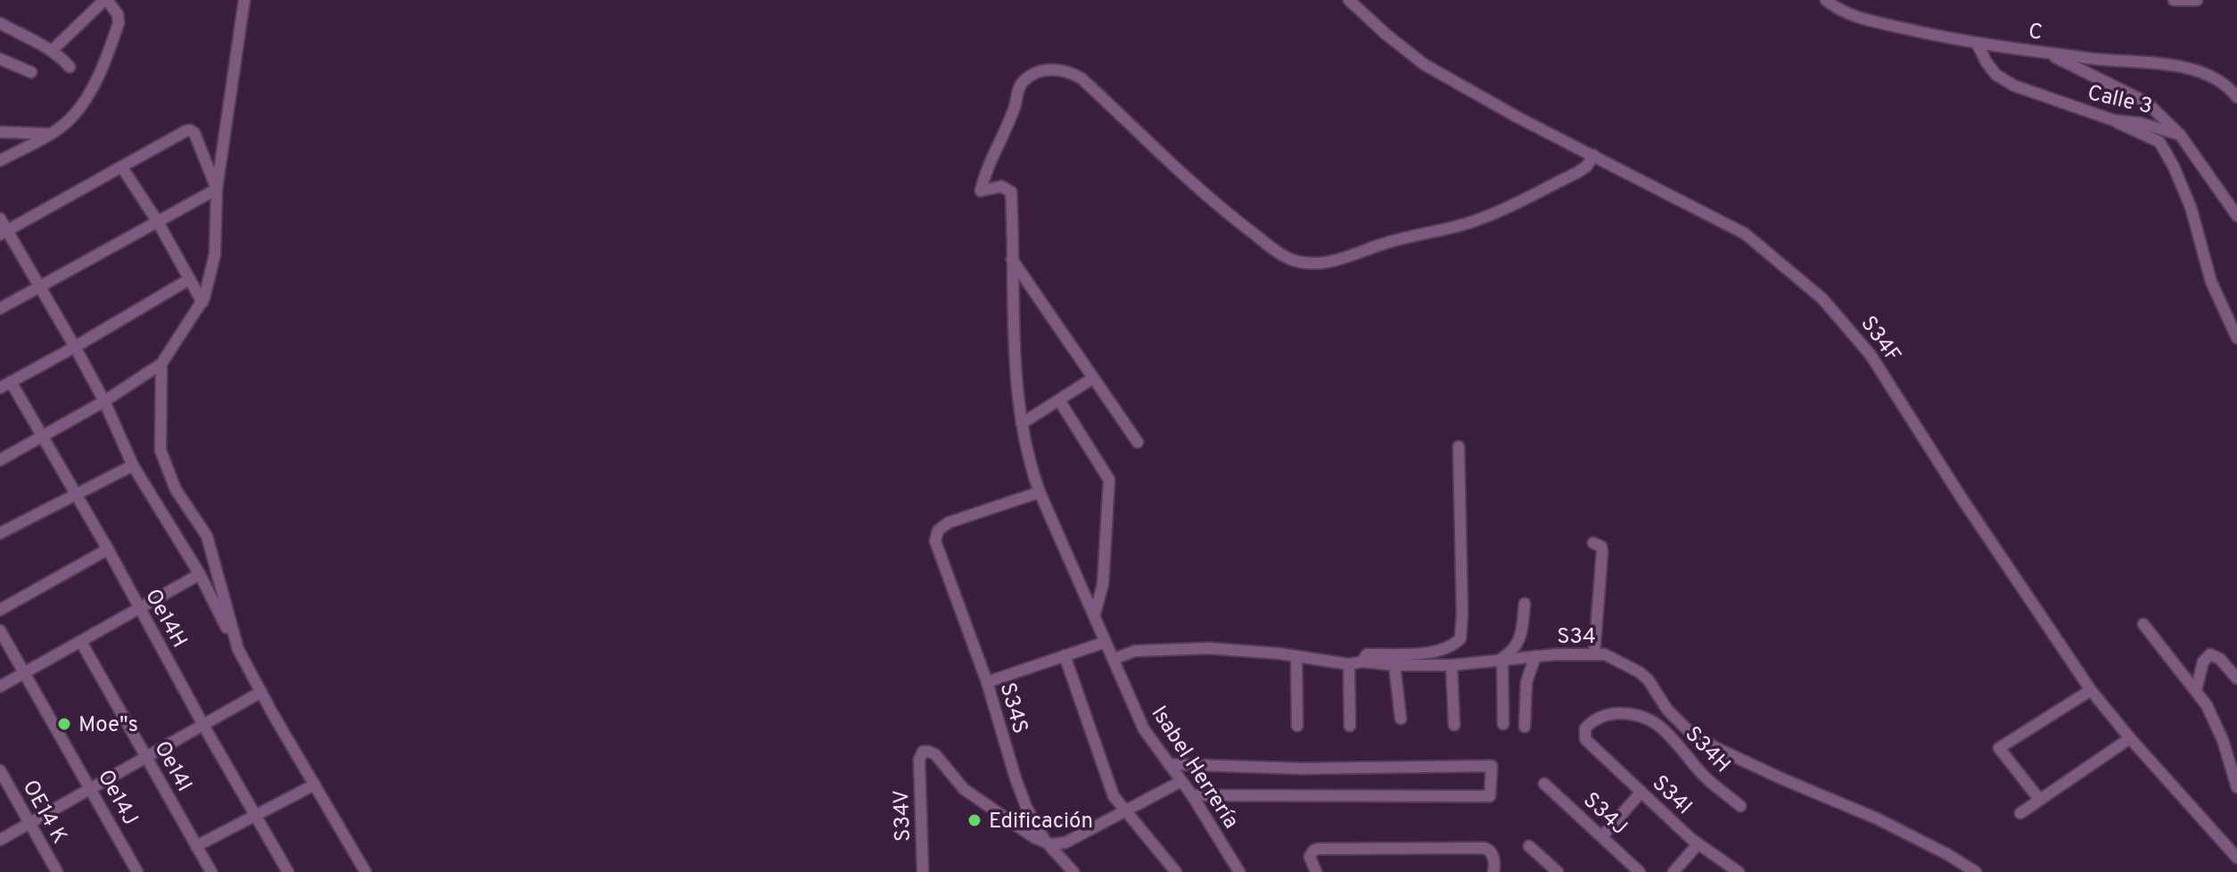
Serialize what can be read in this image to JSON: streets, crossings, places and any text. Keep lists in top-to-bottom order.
{
  "streets": {
    "street": [
      "C",
      "Calle 3",
      "S34F",
      "Oe14H",
      "S34",
      "S34S",
      "S34H",
      "Oe14I",
      "Isabel Herrería",
      "S34I",
      "Oe14J",
      "OE14 K",
      "S34J",
      "S34V"
    ]
  },
  "crossings": [
    ["C", "Calle 3"],
    ["S34F", "Isabel Herrería"],
    ["S34", "Isabel Herrería"],
    ["S34S", "Isabel Herrería"],
    ["S34S", "S34V"],
    ["S34H", "S34I"]
  ],
  "places": ["Moe\"s", "Edificación"]
}
